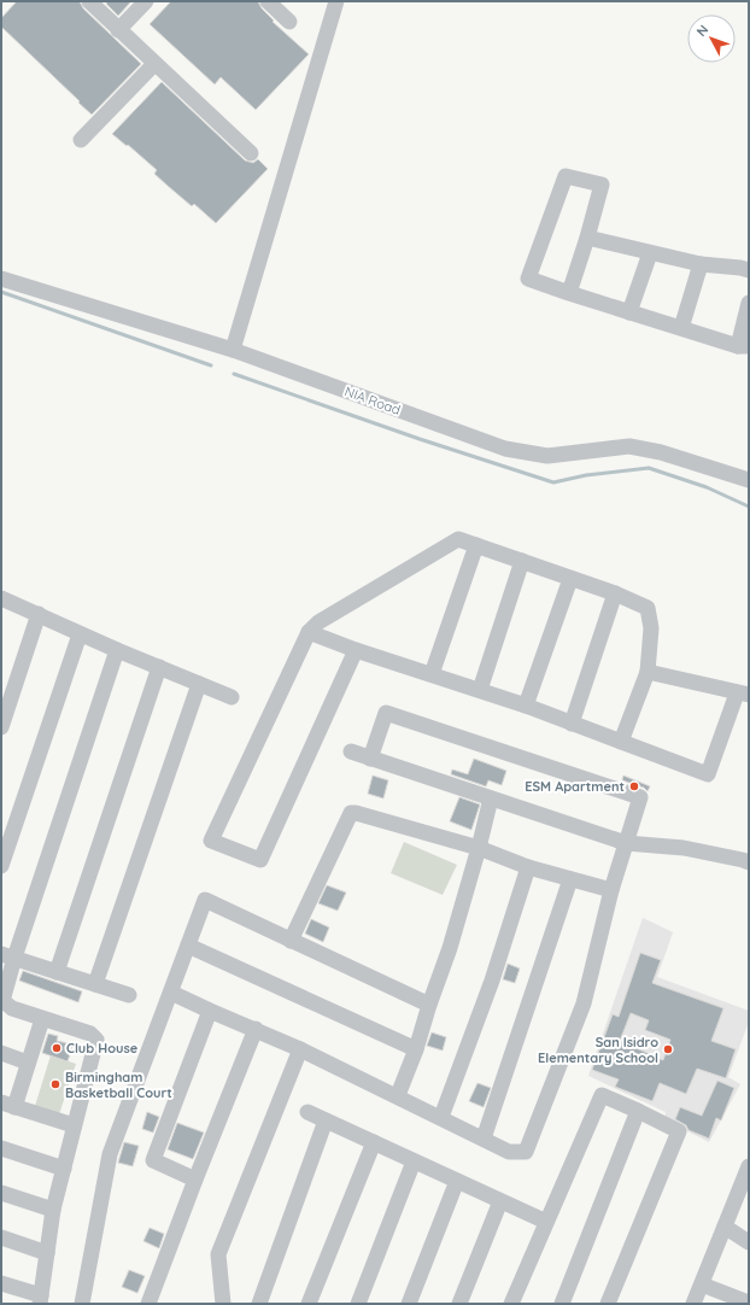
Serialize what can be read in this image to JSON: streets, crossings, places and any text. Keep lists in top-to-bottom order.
{
  "streets": {
    "street": ["NIA Road"]
  },
  "places": [
    "ESM Apartment",
    "Club House",
    "San Isidro Elementary School",
    "Birmingham Basketball Court"
  ],
  "north": "top left"
}
